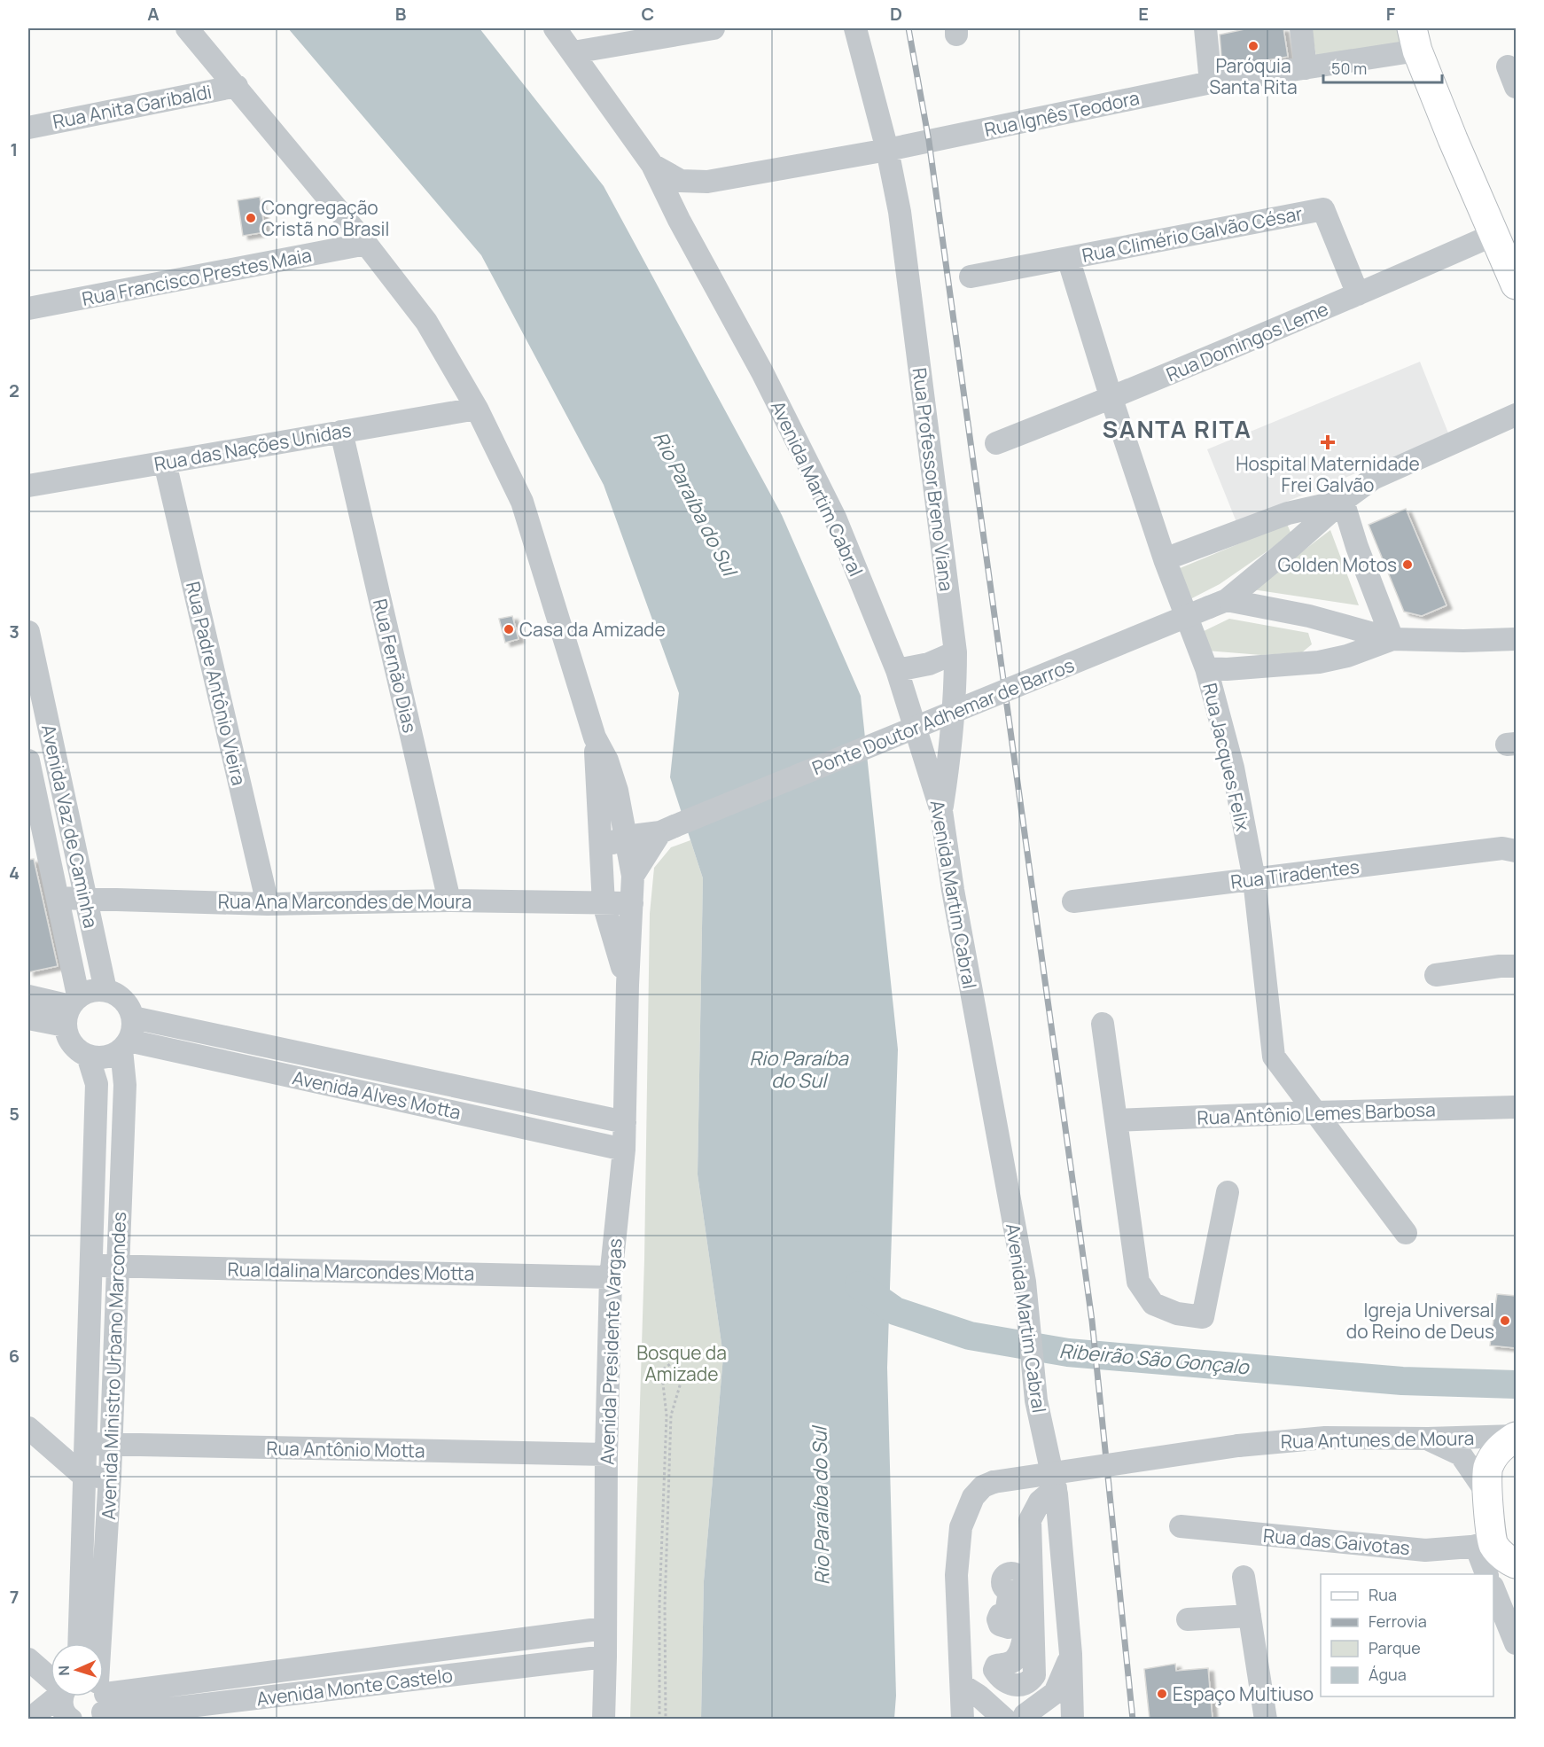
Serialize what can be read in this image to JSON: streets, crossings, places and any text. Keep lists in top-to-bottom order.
{
  "streets": {
    "street": [
      "Rua Anita Garibaldi",
      "Rua Ignês Teodora",
      "Rua Climério Galvão César",
      "Rua Francisco Prestes Maia",
      "Rua Domingos Leme",
      "Rua das Nações Unidas",
      "Rua Professor Breno Viana",
      "Avenida Martim Cabral",
      "Rua Fernão Dias",
      "Rua Padre Antônio Vieira",
      "Ponte Doutor Adhemar de Barros",
      "Rua Jacques Felix",
      "Avenida Vaz de Caminha",
      "Rua Tiradentes",
      "Rua Ana Marcondes de Moura",
      "Avenida Alves Motta",
      "Rua Antônio Lemes Barbosa",
      "Rua Idalina Marcondes Motta",
      "Avenida Presidente Vargas",
      "Avenida Ministro Urbano Marcondes",
      "Rua Antunes de Moura",
      "Rua Antônio Motta",
      "Rua das Gaivotas",
      "Avenida Monte Castelo"
    ]
  },
  "crossings": [
    ["Rua Anita Garibaldi", "Avenida Presidente Vargas"],
    ["Rua Ignês Teodora", "Rua Professor Breno Viana"],
    ["Rua Ignês Teodora", "Avenida Martim Cabral"],
    ["Rua Climério Galvão César", "Rua Domingos Leme"],
    ["Rua Climério Galvão César", "Rua Jacques Felix"],
    ["Rua Francisco Prestes Maia", "Avenida Presidente Vargas"],
    ["Rua Domingos Leme", "Rua Jacques Felix"],
    ["Rua das Nações Unidas", "Rua Fernão Dias"],
    ["Rua das Nações Unidas", "Rua Padre Antônio Vieira"],
    ["Rua das Nações Unidas", "Avenida Presidente Vargas"],
    ["Rua Professor Breno Viana", "Avenida Martim Cabral"],
    ["Rua Fernão Dias", "Rua Ana Marcondes de Moura"],
    ["Rua Padre Antônio Vieira", "Rua Ana Marcondes de Moura"],
    ["Ponte Doutor Adhemar de Barros", "Avenida Presidente Vargas"],
    ["Rua Jacques Felix", "Rua Tiradentes"],
    ["Rua Jacques Felix", "Rua Antônio Lemes Barbosa"],
    ["Avenida Vaz de Caminha", "Rua Ana Marcondes de Moura"],
    ["Avenida Vaz de Caminha", "Avenida Alves Motta"],
    ["Avenida Vaz de Caminha", "Avenida Ministro Urbano Marcondes"],
    ["Rua Ana Marcondes de Moura", "Avenida Presidente Vargas"],
    ["Avenida Alves Motta", "Avenida Presidente Vargas"],
    ["Avenida Alves Motta", "Avenida Ministro Urbano Marcondes"],
    ["Rua Idalina Marcondes Motta", "Avenida Presidente Vargas"],
    ["Rua Idalina Marcondes Motta", "Avenida Ministro Urbano Marcondes"],
    ["Avenida Presidente Vargas", "Rua Antônio Motta"],
    ["Avenida Presidente Vargas", "Avenida Monte Castelo"],
    ["Avenida Ministro Urbano Marcondes", "Rua Antônio Motta"],
    ["Avenida Ministro Urbano Marcondes", "Avenida Monte Castelo"]
  ],
  "districts": ["SANTA RITA"],
  "water": ["Rio Paraíba do Sul", "Ribeirão São Gonçalo"],
  "parks": ["Bosque da Amizade"],
  "places": {
    "other": [
      "Paróquia Santa Rita",
      "Congregação Cristã no Brasil",
      "Golden Motos",
      "Casa da Amizade",
      "Igreja Universal do Reino de Deus",
      "Espaço Multiuso"
    ],
    "health": ["Hospital Maternidade Frei Galvão"]
  },
  "legend": [
    "Rua",
    "Ferrovia",
    "Parque",
    "Água"
  ],
  "scale_bar": "50 m",
  "north": "left",
  "grid": {
    "columns": [
      "A",
      "B",
      "C",
      "D",
      "E",
      "F"
    ],
    "rows": [
      "1",
      "2",
      "3",
      "4",
      "5",
      "6",
      "7"
    ]
  }
}
